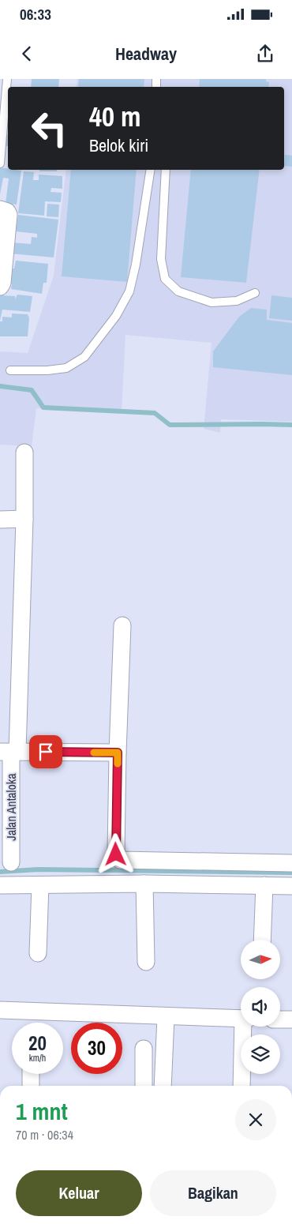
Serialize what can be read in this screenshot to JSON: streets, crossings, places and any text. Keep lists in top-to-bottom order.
{
  "streets": {
    "street": ["Jalan Antaloka"]
  },
  "north": "right",
  "page": {
    "status": "06:33",
    "header": "Headway",
    "turn": ["40 m", "Belok kiri"],
    "speed": "20 km/h",
    "limit": "30",
    "heading": ["1 mnt", "70 m · 06:34"],
    "buttons": ["Keluar", "Bagikan"]
  }
}
